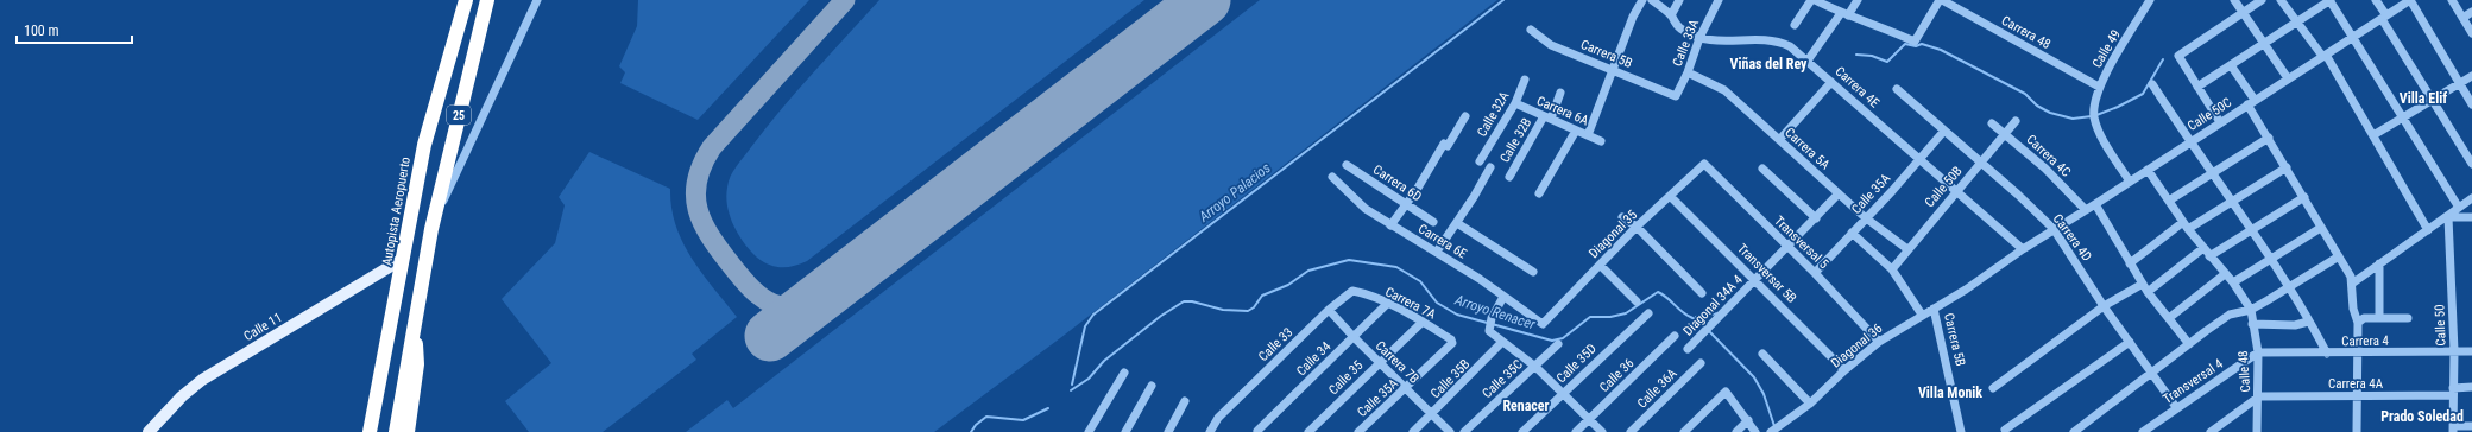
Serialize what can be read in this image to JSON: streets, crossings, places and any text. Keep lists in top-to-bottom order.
{
  "streets": {
    "highway": ["25", "Autopista Aeropuerto"],
    "main road": ["Calle 11"],
    "street": [
      "Carrera 48",
      "Calle 33A",
      "Calle 49",
      "Carrera 5B",
      "Carrera 4E",
      "Carrera 6A",
      "Calle 32A",
      "Calle 50C",
      "Calle 32B",
      "Carrera 5A",
      "Carrera 4C",
      "Carrera 6D",
      "Calle 50B",
      "Calle 35A",
      "Diagonal 35",
      "Carrera 4D",
      "Carrera 6E",
      "Transversal 5",
      "Transversar 5B",
      "Carrera 7A",
      "Diagonal 34A 4",
      "Calle 50",
      "Carrera 4",
      "Calle 33",
      "Diagonal 36",
      "Calle 34",
      "Carrera 7B",
      "Calle 35D",
      "Calle 48",
      "Calle 36",
      "Calle 35",
      "Calle 35B",
      "Calle 35C",
      "Transversal 4",
      "Carrera 4A",
      "Calle 36A"
    ]
  },
  "crossings": [
    ["Carrera 48", "Calle 49"],
    ["Calle 33A", "Carrera 5B"],
    ["Calle 33A", "Carrera 4E"],
    ["Calle 33A", "Carrera 5A"],
    ["Calle 49", "Calle 50C"],
    ["Carrera 5B", "Diagonal 36"],
    ["Carrera 4E", "Calle 50C"],
    ["Carrera 4E", "Calle 50B"],
    ["Carrera 4E", "Calle 35A"],
    ["Carrera 6A", "Calle 32A"],
    ["Carrera 6A", "Calle 32B"],
    ["Calle 50C", "Carrera 4C"],
    ["Calle 50C", "Carrera 4D"],
    ["Calle 50C", "Diagonal 36"],
    ["Carrera 5A", "Calle 50B"],
    ["Carrera 5A", "Calle 35A"],
    ["Carrera 5A", "Diagonal 34A 4"],
    ["Carrera 4C", "Calle 50B"],
    ["Calle 50B", "Carrera 4D"],
    ["Calle 35A", "Carrera 4D"],
    ["Calle 35A", "Transversal 5"],
    ["Calle 35A", "Carrera 7A"],
    ["Calle 35A", "Carrera 7B"],
    ["Autopista Aeropuerto", "Calle 11"],
    ["Diagonal 35", "Carrera 6E"],
    ["Diagonal 35", "Transversal 5"],
    ["Diagonal 35", "Transversar 5B"],
    ["Carrera 4D", "Transversal 4"],
    ["Transversal 5", "Diagonal 34A 4"],
    ["Transversal 5", "Diagonal 36"],
    ["Transversar 5B", "Diagonal 34A 4"],
    ["Transversar 5B", "Diagonal 36"],
    ["Carrera 7A", "Calle 33"],
    ["Carrera 7A", "Calle 34"],
    ["Carrera 7A", "Calle 35"],
    ["Calle 50", "Carrera 4"],
    ["Calle 50", "Carrera 4A"],
    ["Carrera 4", "Calle 48"],
    ["Carrera 4", "Transversal 4"],
    ["Calle 33", "Carrera 7B"],
    ["Calle 34", "Carrera 7B"],
    ["Carrera 7B", "Calle 35"],
    ["Carrera 7B", "Calle 35B"],
    ["Calle 48", "Transversal 4"],
    ["Calle 48", "Carrera 4A"]
  ],
  "districts": [
    "Viñas del Rey",
    "Villa Elif",
    "Villa Monik",
    "Renacer",
    "Prado Soledad"
  ],
  "water": ["Arroyo Palacios", "Arroyo Renacer"],
  "scale_bar": "100 m"
}
